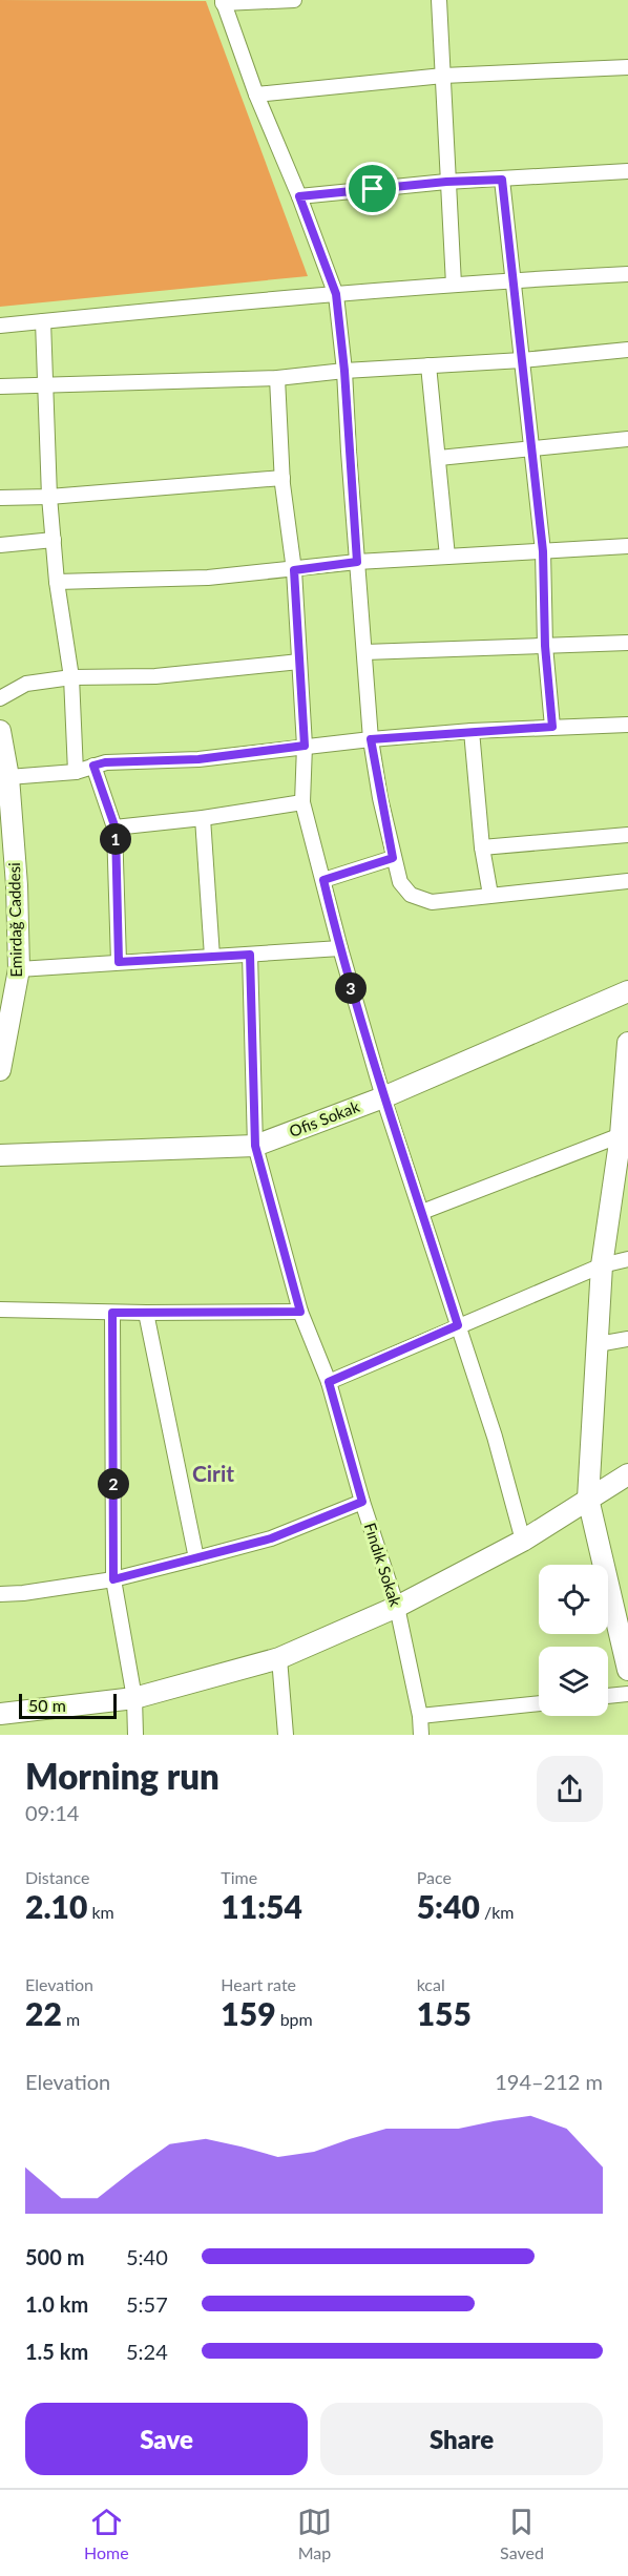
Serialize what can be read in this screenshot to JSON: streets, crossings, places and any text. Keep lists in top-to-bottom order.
{
  "streets": {
    "street": ["Emirdağ Caddesi", "Ofis Sokak", "Fındık Sokak"]
  },
  "crossings": [
    ["Ofis Sokak", "Fındık Sokak"]
  ],
  "districts": ["Cirit"],
  "scale_bar": "50 m",
  "page": {
    "pins": ["1", "3", "2"],
    "scale": "50 m",
    "heading": ["Morning run", "09:14"],
    "stats": [
      ["Distance", "2.10 km"],
      ["Time", "11:54"],
      ["Pace", "5:40 /km"],
      ["Elevation", "22 m"],
      ["Heart rate", "159 bpm"],
      ["kcal", "155"]
    ],
    "chart": ["Elevation", "194–212 m"],
    "list": [
      {
        "name": "500 m",
        "note": "5:40"
      },
      {
        "name": "1.0 km",
        "note": "5:57"
      },
      {
        "name": "1.5 km",
        "note": "5:24"
      }
    ],
    "buttons": ["Save", "Share"],
    "tabs": ["Home", "Map", "Saved"]
  }
}
